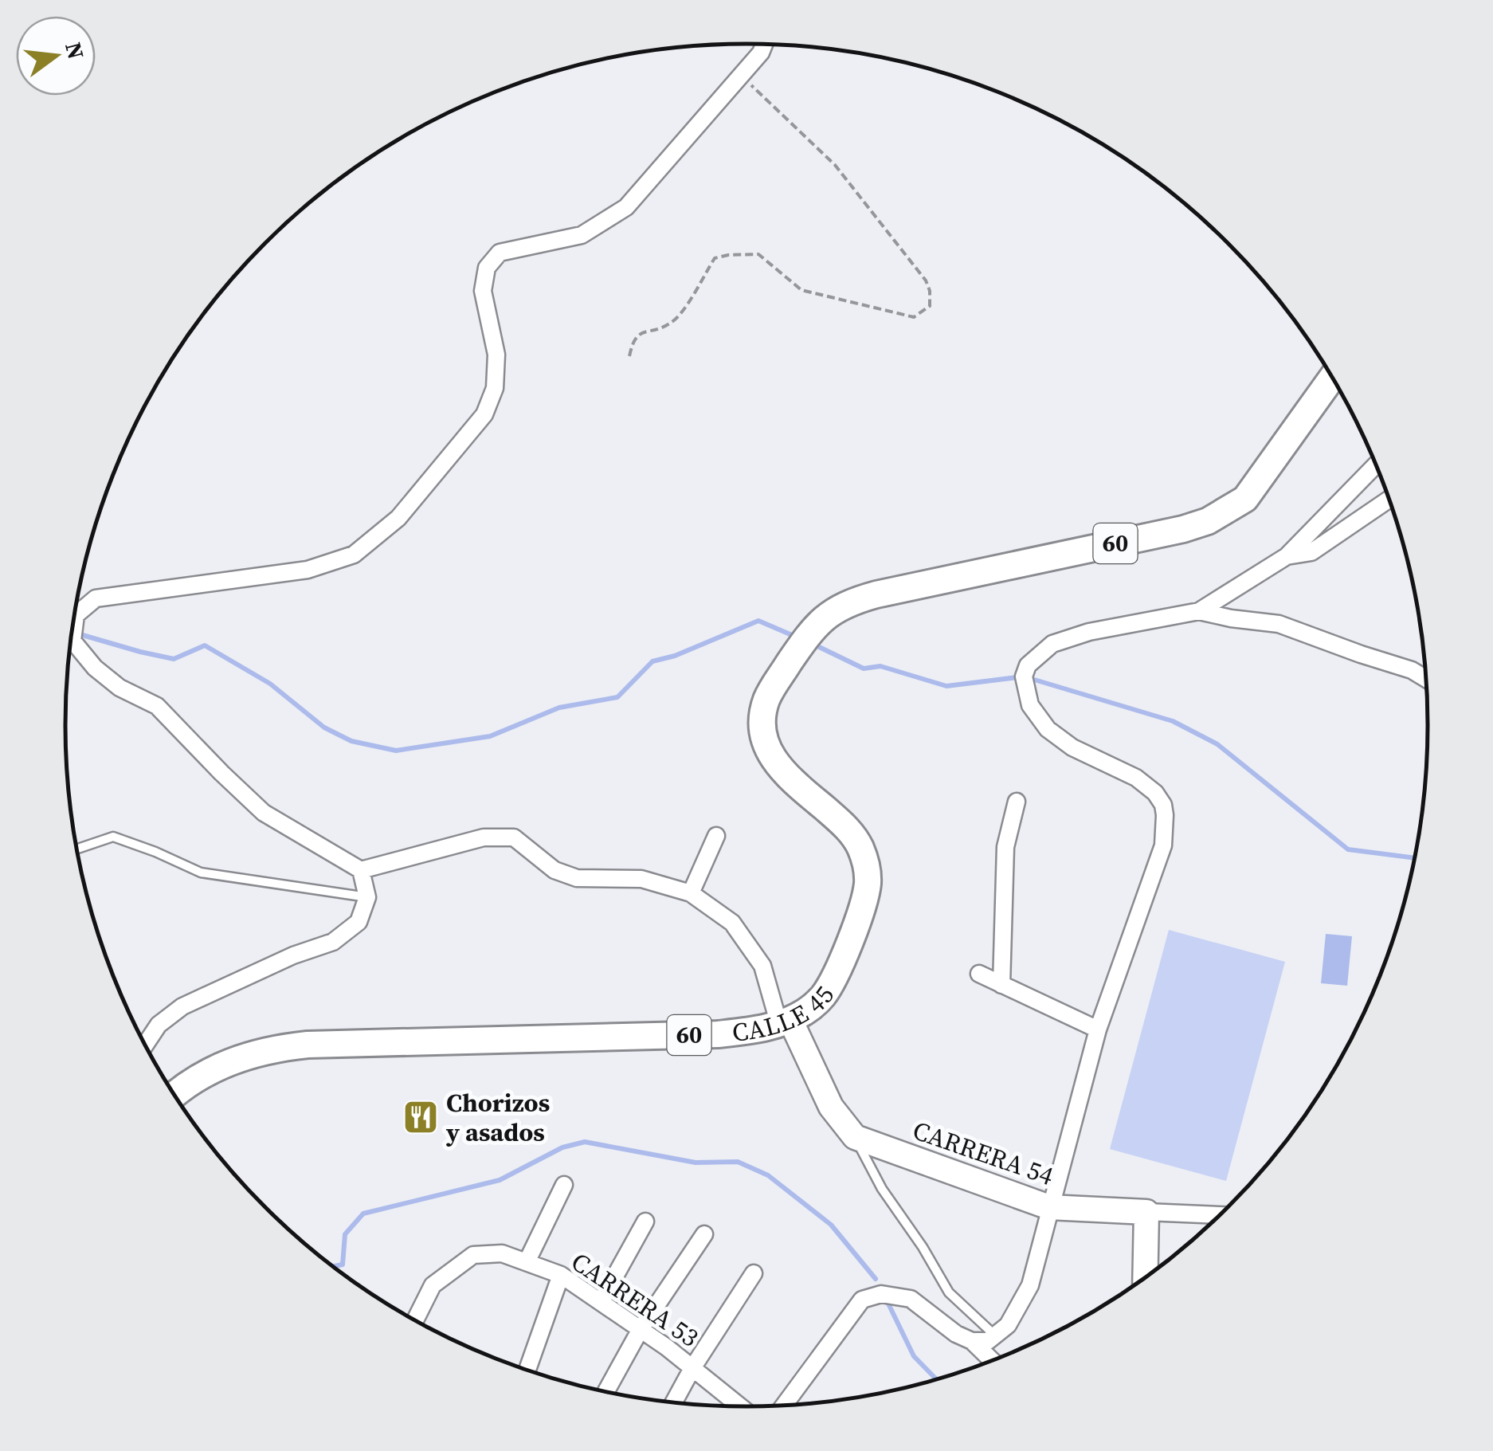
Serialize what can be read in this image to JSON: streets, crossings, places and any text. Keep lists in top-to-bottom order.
{
  "streets": {
    "main road": ["60", "CALLE 45"],
    "street": ["CARRERA 54", "CARRERA 53"]
  },
  "places": {
    "restaurant": ["Chorizos y asados"]
  },
  "north": "right"
}
